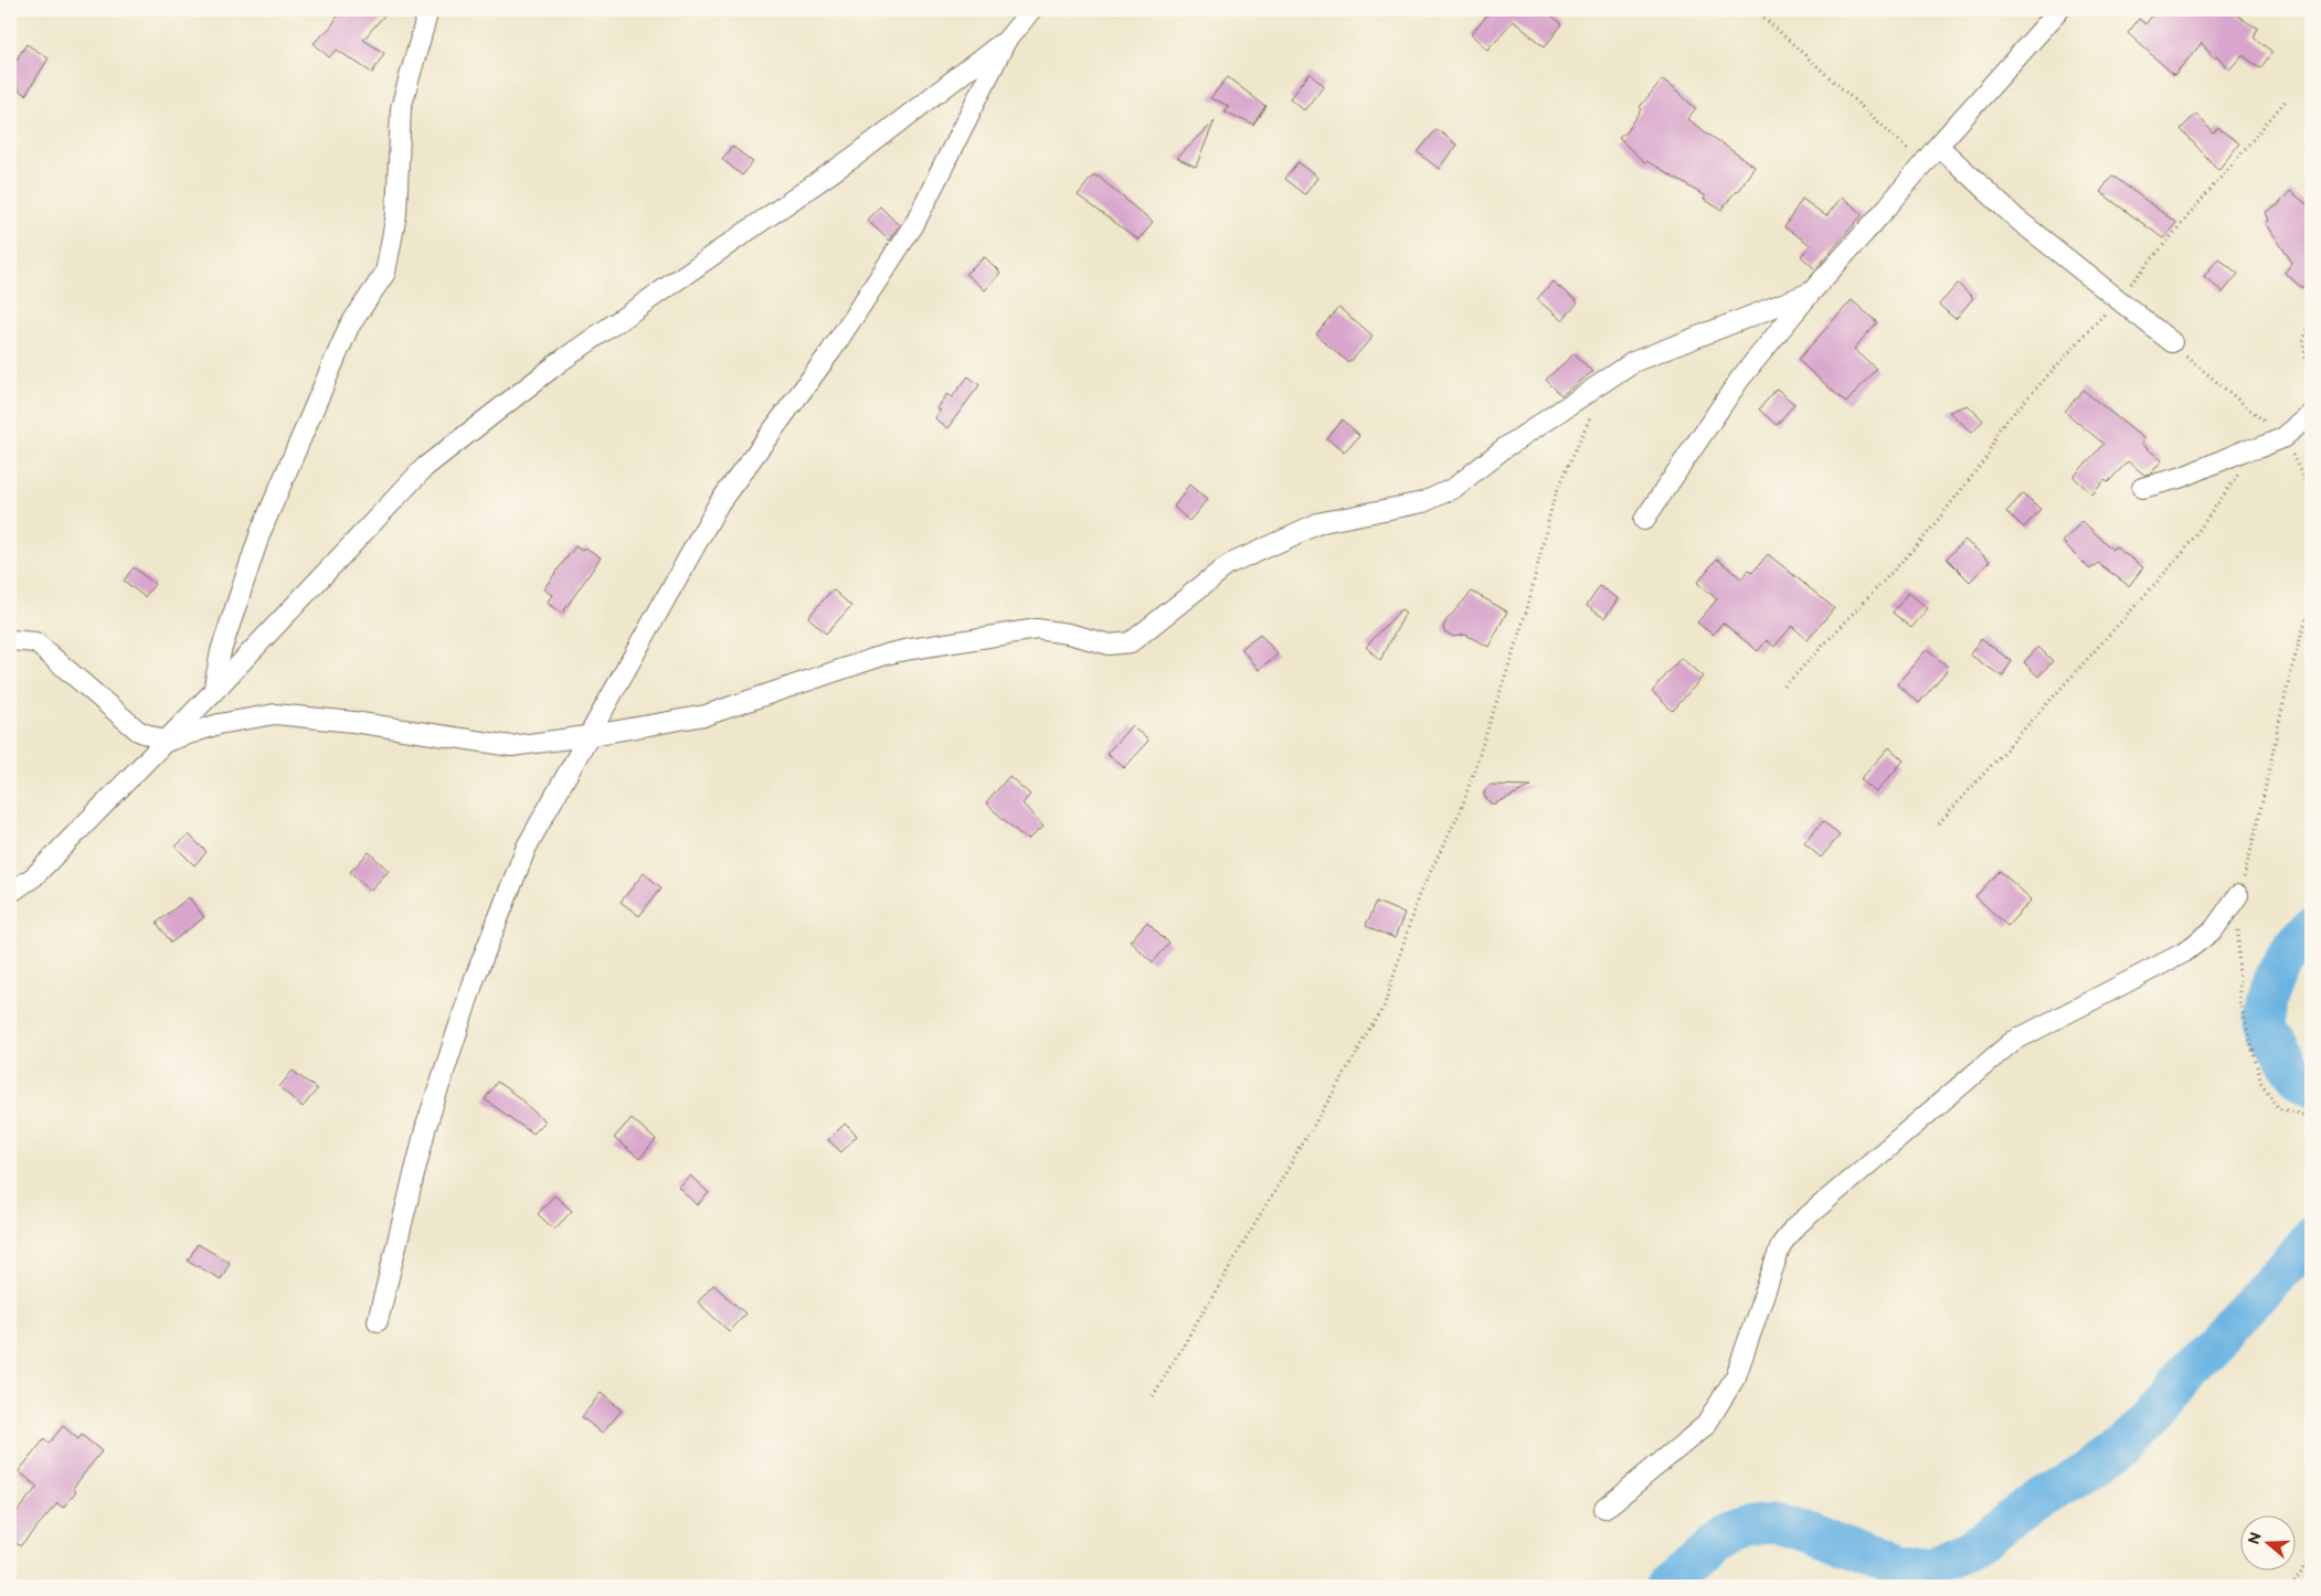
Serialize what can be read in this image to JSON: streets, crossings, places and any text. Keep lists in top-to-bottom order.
{
  "north": "left"
}
